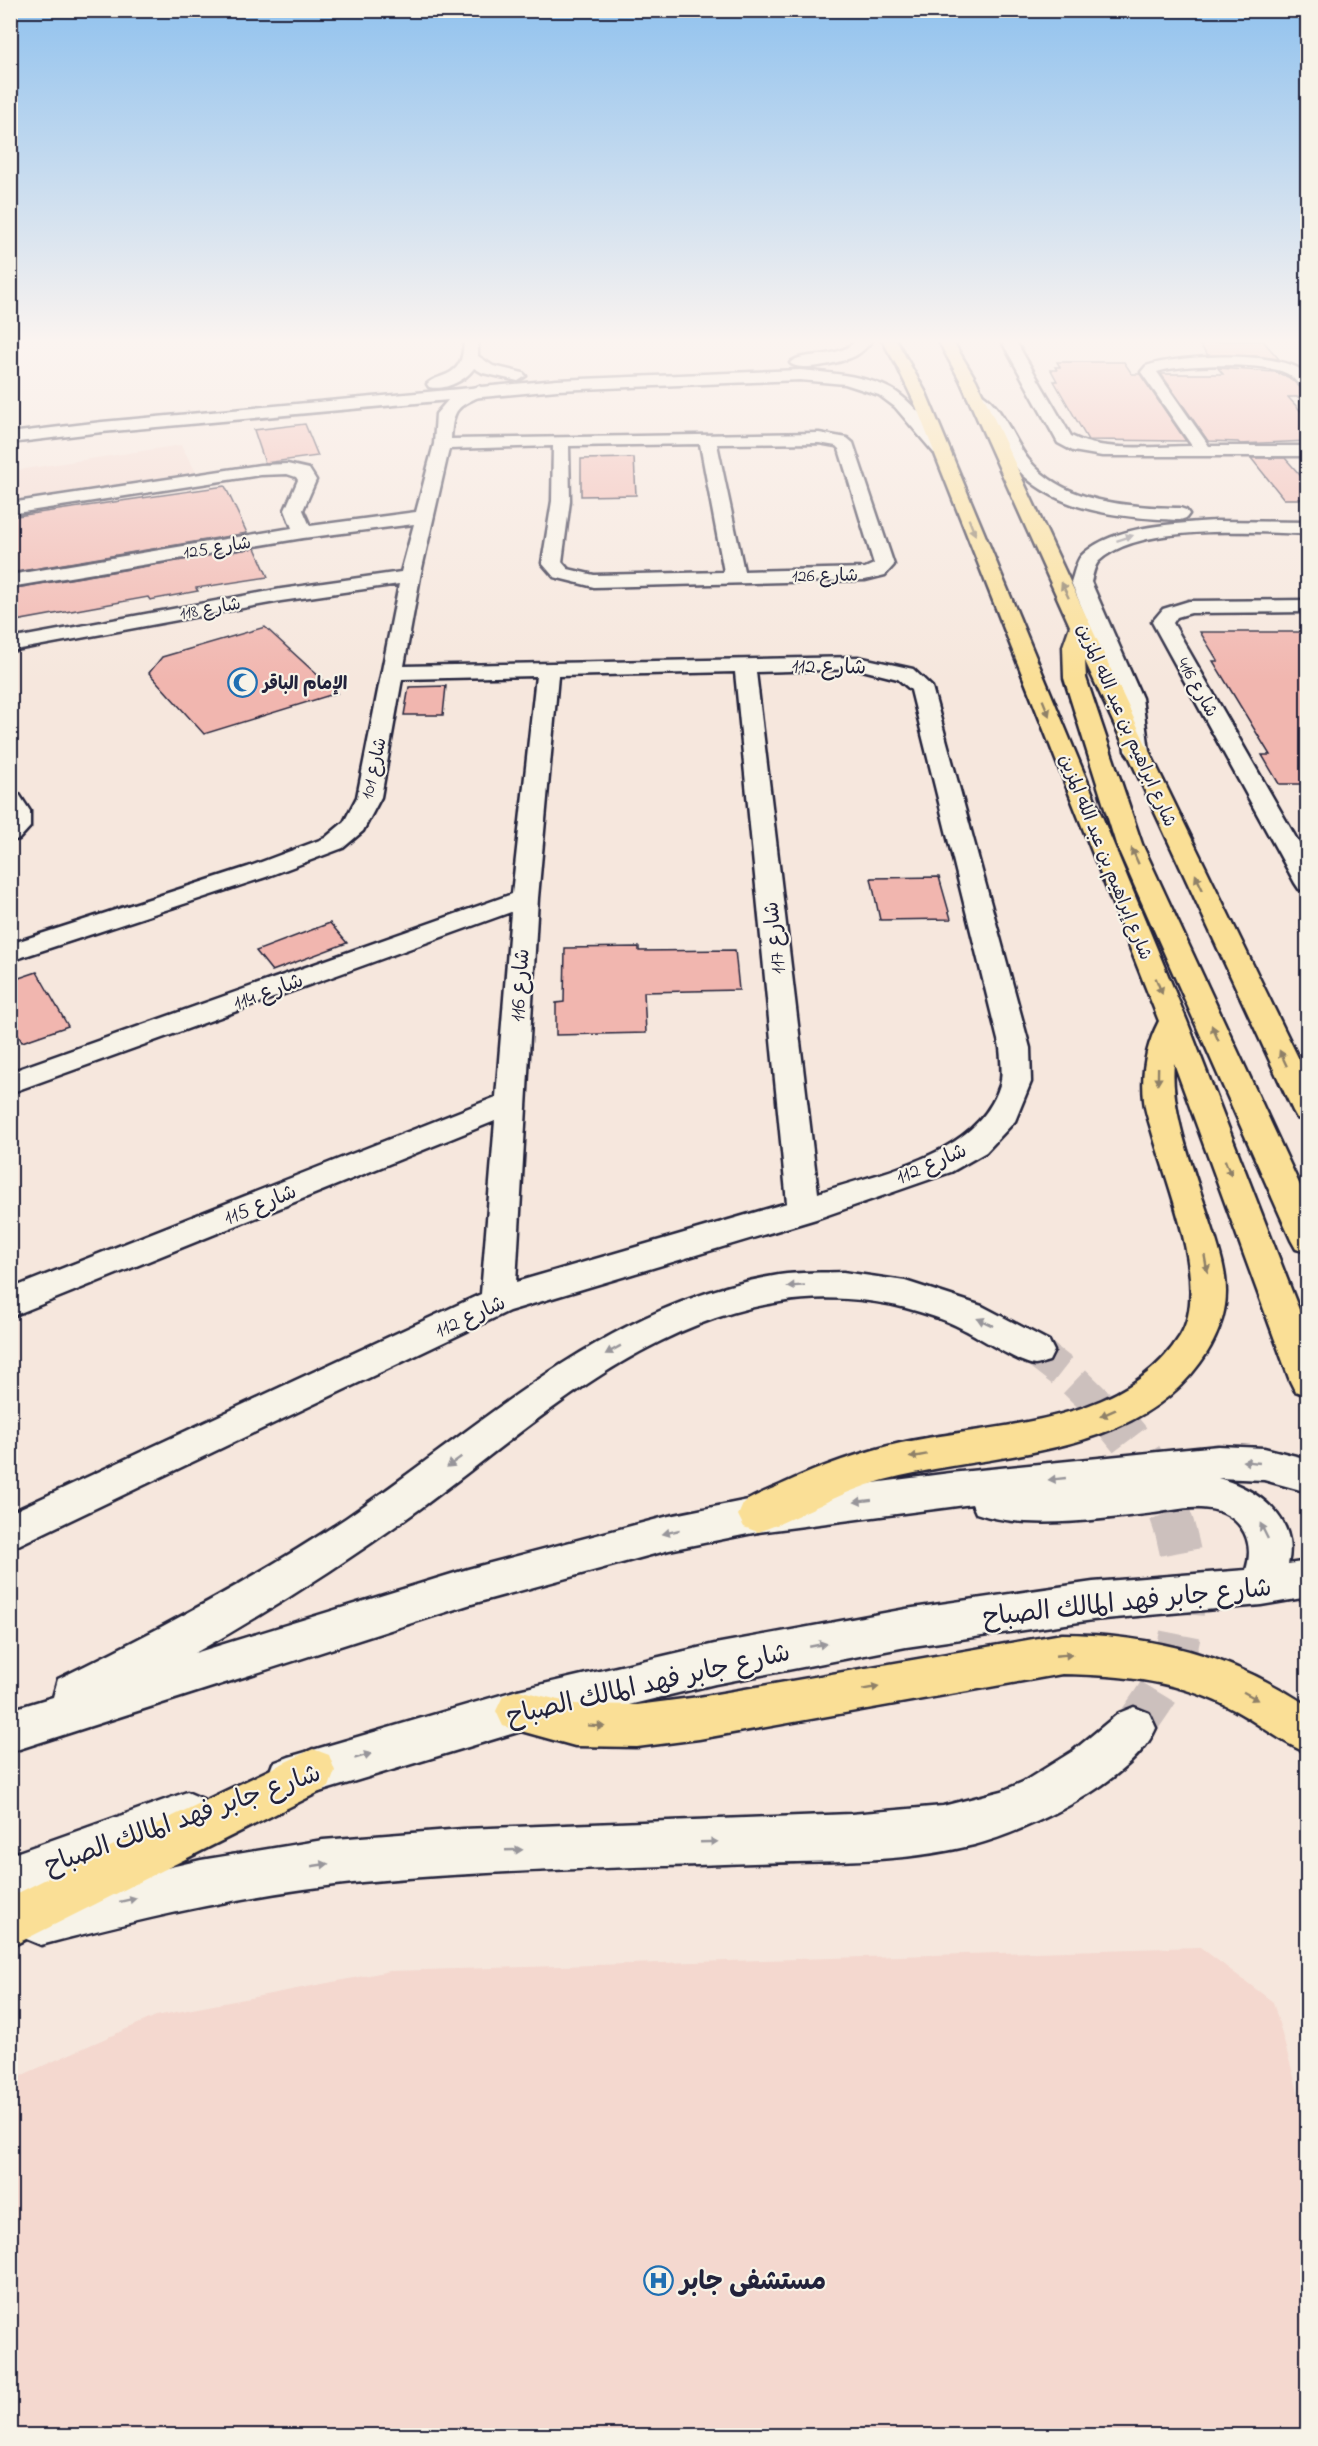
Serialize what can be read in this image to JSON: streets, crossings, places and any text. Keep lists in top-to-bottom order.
{
  "streets": {
    "main road": ["شارع ابراهيم بن عبد الله المزين", "شارع إبراهيم بن عبد الله المزين"],
    "street": [
      "شارع 125",
      "شارع 126",
      "شارع 118",
      "شارع 112",
      "شارع 416",
      "شارع 101",
      "شارع 117",
      "شارع 116",
      "شارع 114",
      "شارع 115",
      "شارع جابر فهد المالك الصباح"
    ]
  },
  "crossings": [
    ["شارع 125", "شارع 101"],
    ["شارع 118", "شارع 101"],
    ["شارع 112", "شارع 101"],
    ["شارع 112", "شارع 117"],
    ["شارع 112", "شارع 116"],
    ["شارع 116", "شارع 114"],
    ["شارع 116", "شارع 115"]
  ],
  "places": {
    "mosque": ["الإمام الباقر"],
    "hospital": ["مستشفى جابر"]
  }
}
